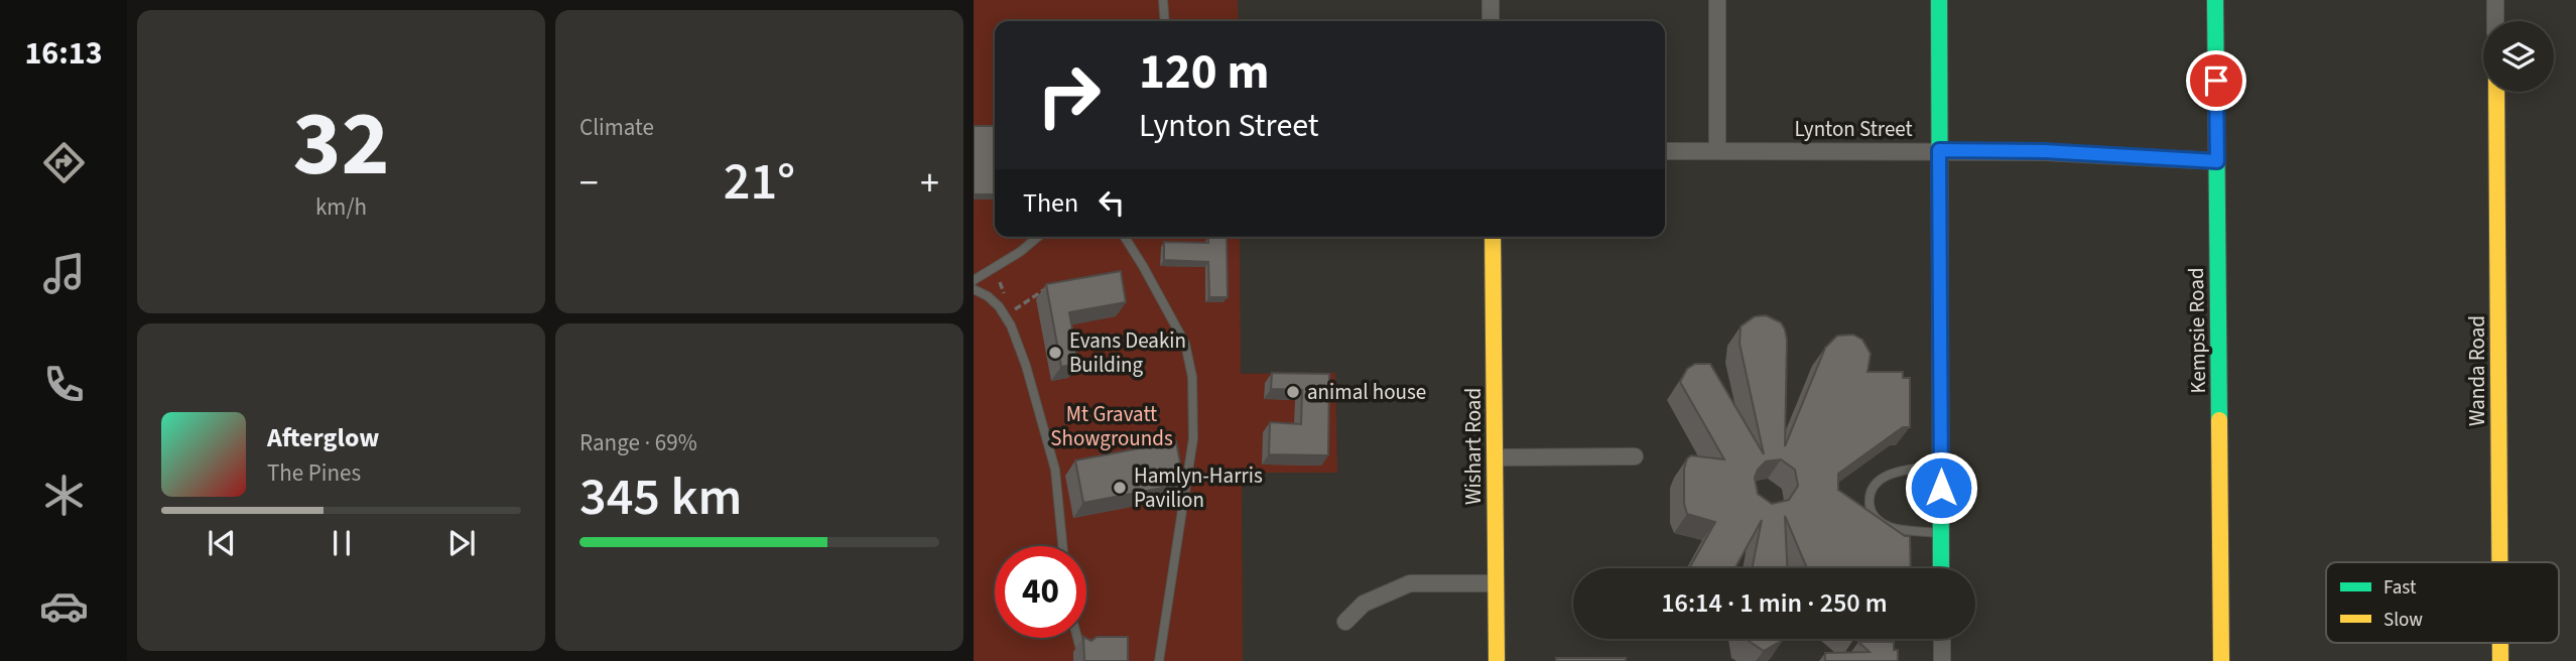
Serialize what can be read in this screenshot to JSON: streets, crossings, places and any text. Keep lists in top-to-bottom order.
{
  "streets": {
    "street": [
      "Lynton Street",
      "Kempsie Road",
      "Wanda Road",
      "Wishart Road"
    ]
  },
  "crossings": [
    ["Lynton Street", "Kempsie Road"]
  ],
  "parks": ["Mt Gravatt Showgrounds"],
  "places": ["Evans Deakin Building", "animal house", "Hamlyn-Harris Pavilion"],
  "legend": ["Fast", "Slow"],
  "page": {
    "tabs": "16:13",
    "tile": [
      ["32", "km/h"],
      "Climate",
      ["Range · 69%", "345 km"]
    ],
    "turn": ["120 m", "Lynton Street"],
    "heat": ["−", "21°", "+"],
    "then": "Then",
    "song": ["Afterglow", "The Pines"],
    "limit": "40",
    "trip": "16:14 · 1 min · 250 m"
  }
}
